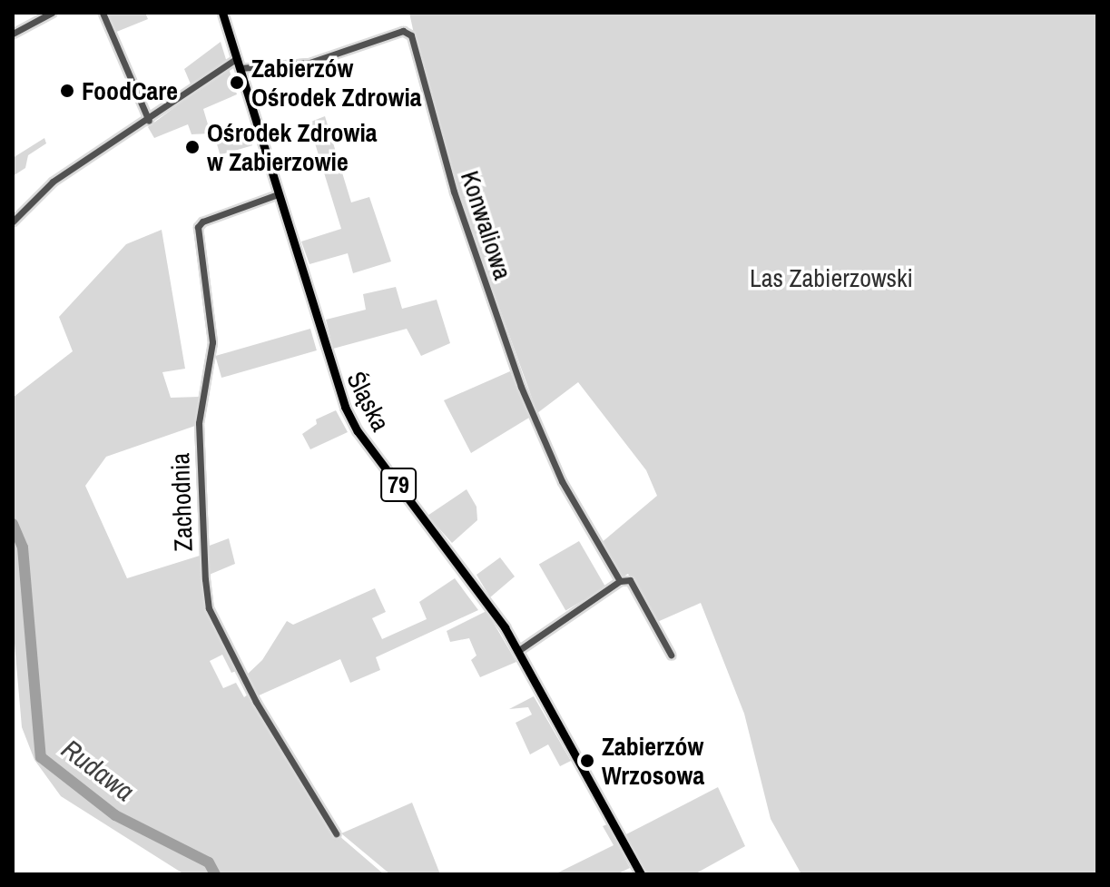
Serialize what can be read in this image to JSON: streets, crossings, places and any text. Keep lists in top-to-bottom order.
{
  "streets": {
    "main road": ["Śląska", "79"],
    "street": ["Konwaliowa", "Zachodnia"]
  },
  "crossings": [
    ["Konwaliowa", "Śląska"],
    ["Śląska", "Zachodnia"]
  ],
  "water": ["Rudawa"],
  "parks": ["Las Zabierzowski"],
  "places": [
    "Zabierzów Ośrodek Zdrowia",
    "FoodCare",
    "Ośrodek Zdrowia w Zabierzowie",
    "Zabierzów Wrzosowa"
  ]
}
